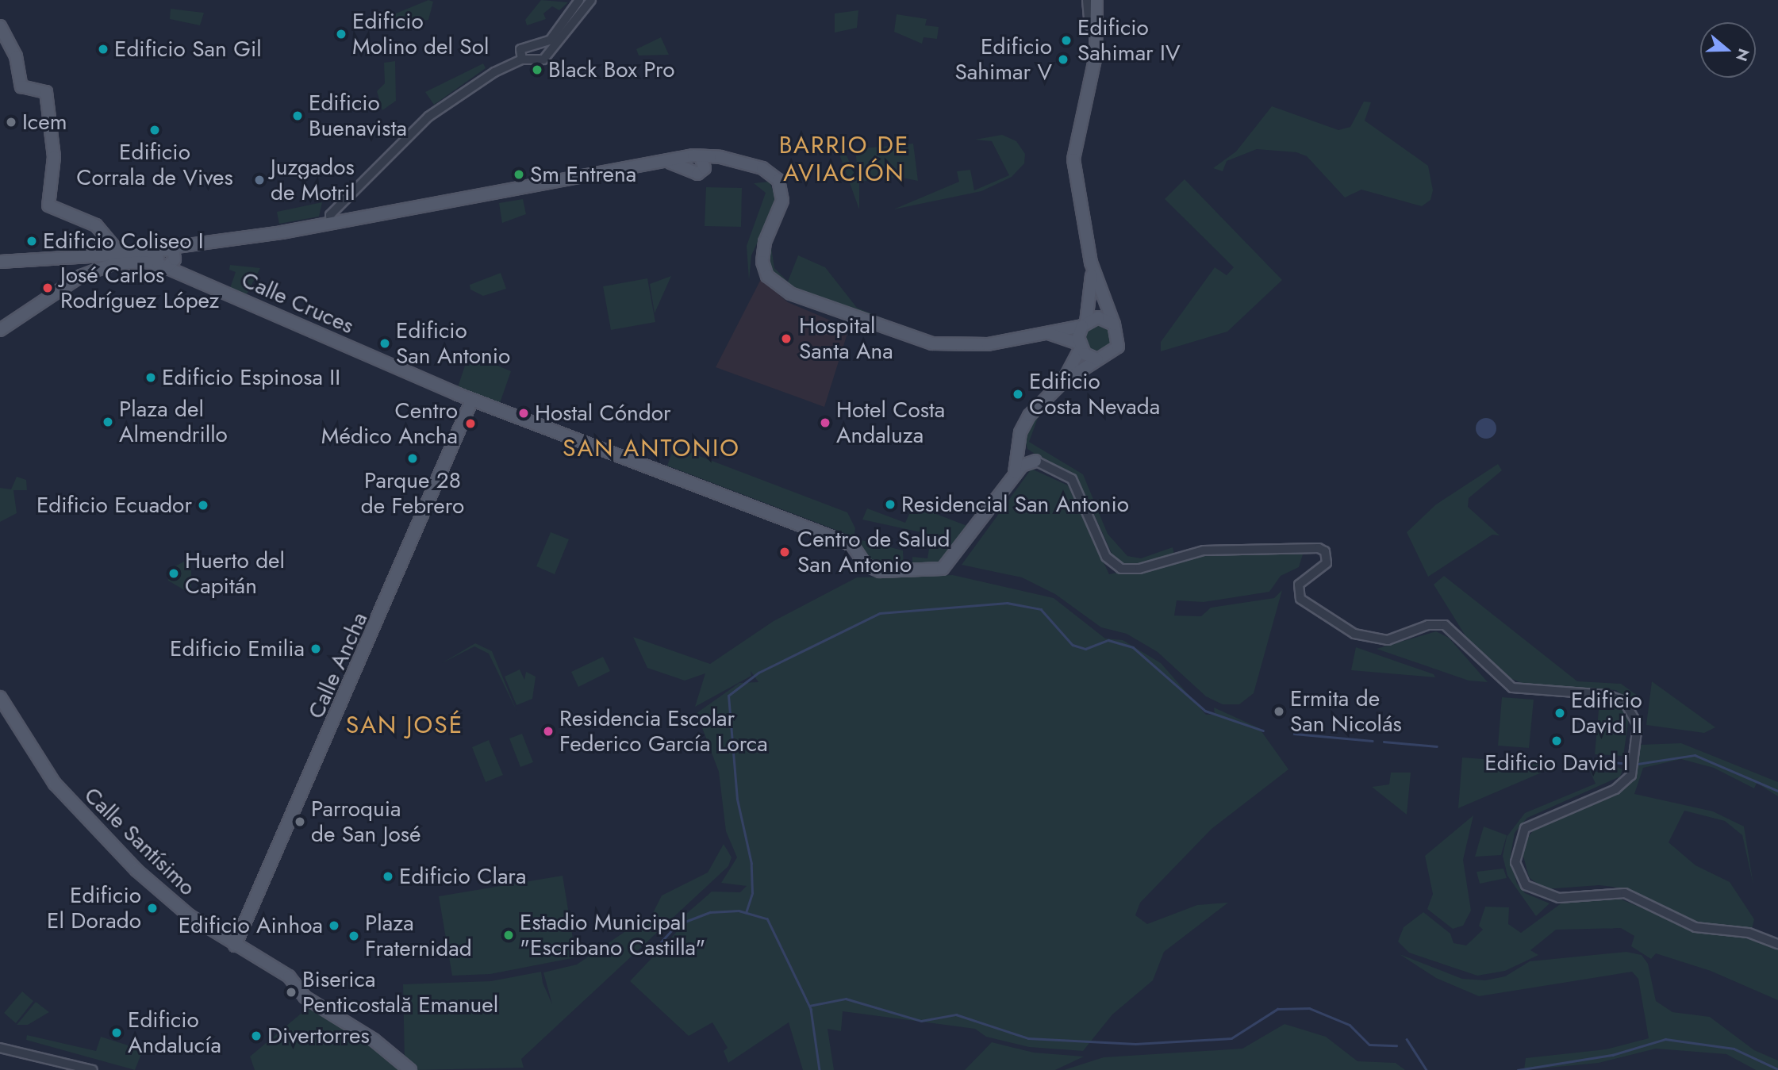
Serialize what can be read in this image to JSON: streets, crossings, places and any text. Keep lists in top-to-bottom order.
{
  "streets": {
    "main road": ["Calle Cruces", "Calle Ancha", "Calle Santísimo"]
  },
  "crossings": [
    ["Calle Cruces", "Calle Ancha"],
    ["Calle Ancha", "Calle Santísimo"]
  ],
  "districts": ["BARRIO DE AVIACIÓN", "SAN ANTONIO", "SAN JOSÉ"],
  "places": [
    "Edificio Molino del Sol",
    "Edificio Sahimar IV",
    "Edificio San Gil",
    "Edificio Sahimar V",
    "Black Box Pro",
    "Edificio Buenavista",
    "Icem",
    "Edificio Corrala de Vives",
    "Sm Entrena",
    "Juzgados de Motril",
    "Edificio Coliseo I",
    "José Carlos Rodríguez López",
    "Hospital Santa Ana",
    "Edificio San Antonio",
    "Edificio Espinosa II",
    "Edificio Costa Nevada",
    "Hostal Cóndor",
    "Plaza del Almendrillo",
    "Hotel Costa Andaluza",
    "Centro Médico Ancha",
    "Parque 28 de Febrero",
    "Residencial San Antonio",
    "Edificio Ecuador",
    "Centro de Salud San Antonio",
    "Huerto del Capitán",
    "Edificio Emilia",
    "Ermita de San Nicolás",
    "Edificio David II",
    "Residencia Escolar Federico García Lorca",
    "Edificio David I",
    "Parroquia de San José",
    "Edificio Clara",
    "Edificio El Dorado",
    "Edificio Ainhoa",
    "Estadio Municipal \"Escribano Castilla\"",
    "Plaza Fraternidad",
    "Biserica Penticostală Emanuel",
    "Edificio Andalucía",
    "Divertorres"
  ],
  "north": "right"
}
